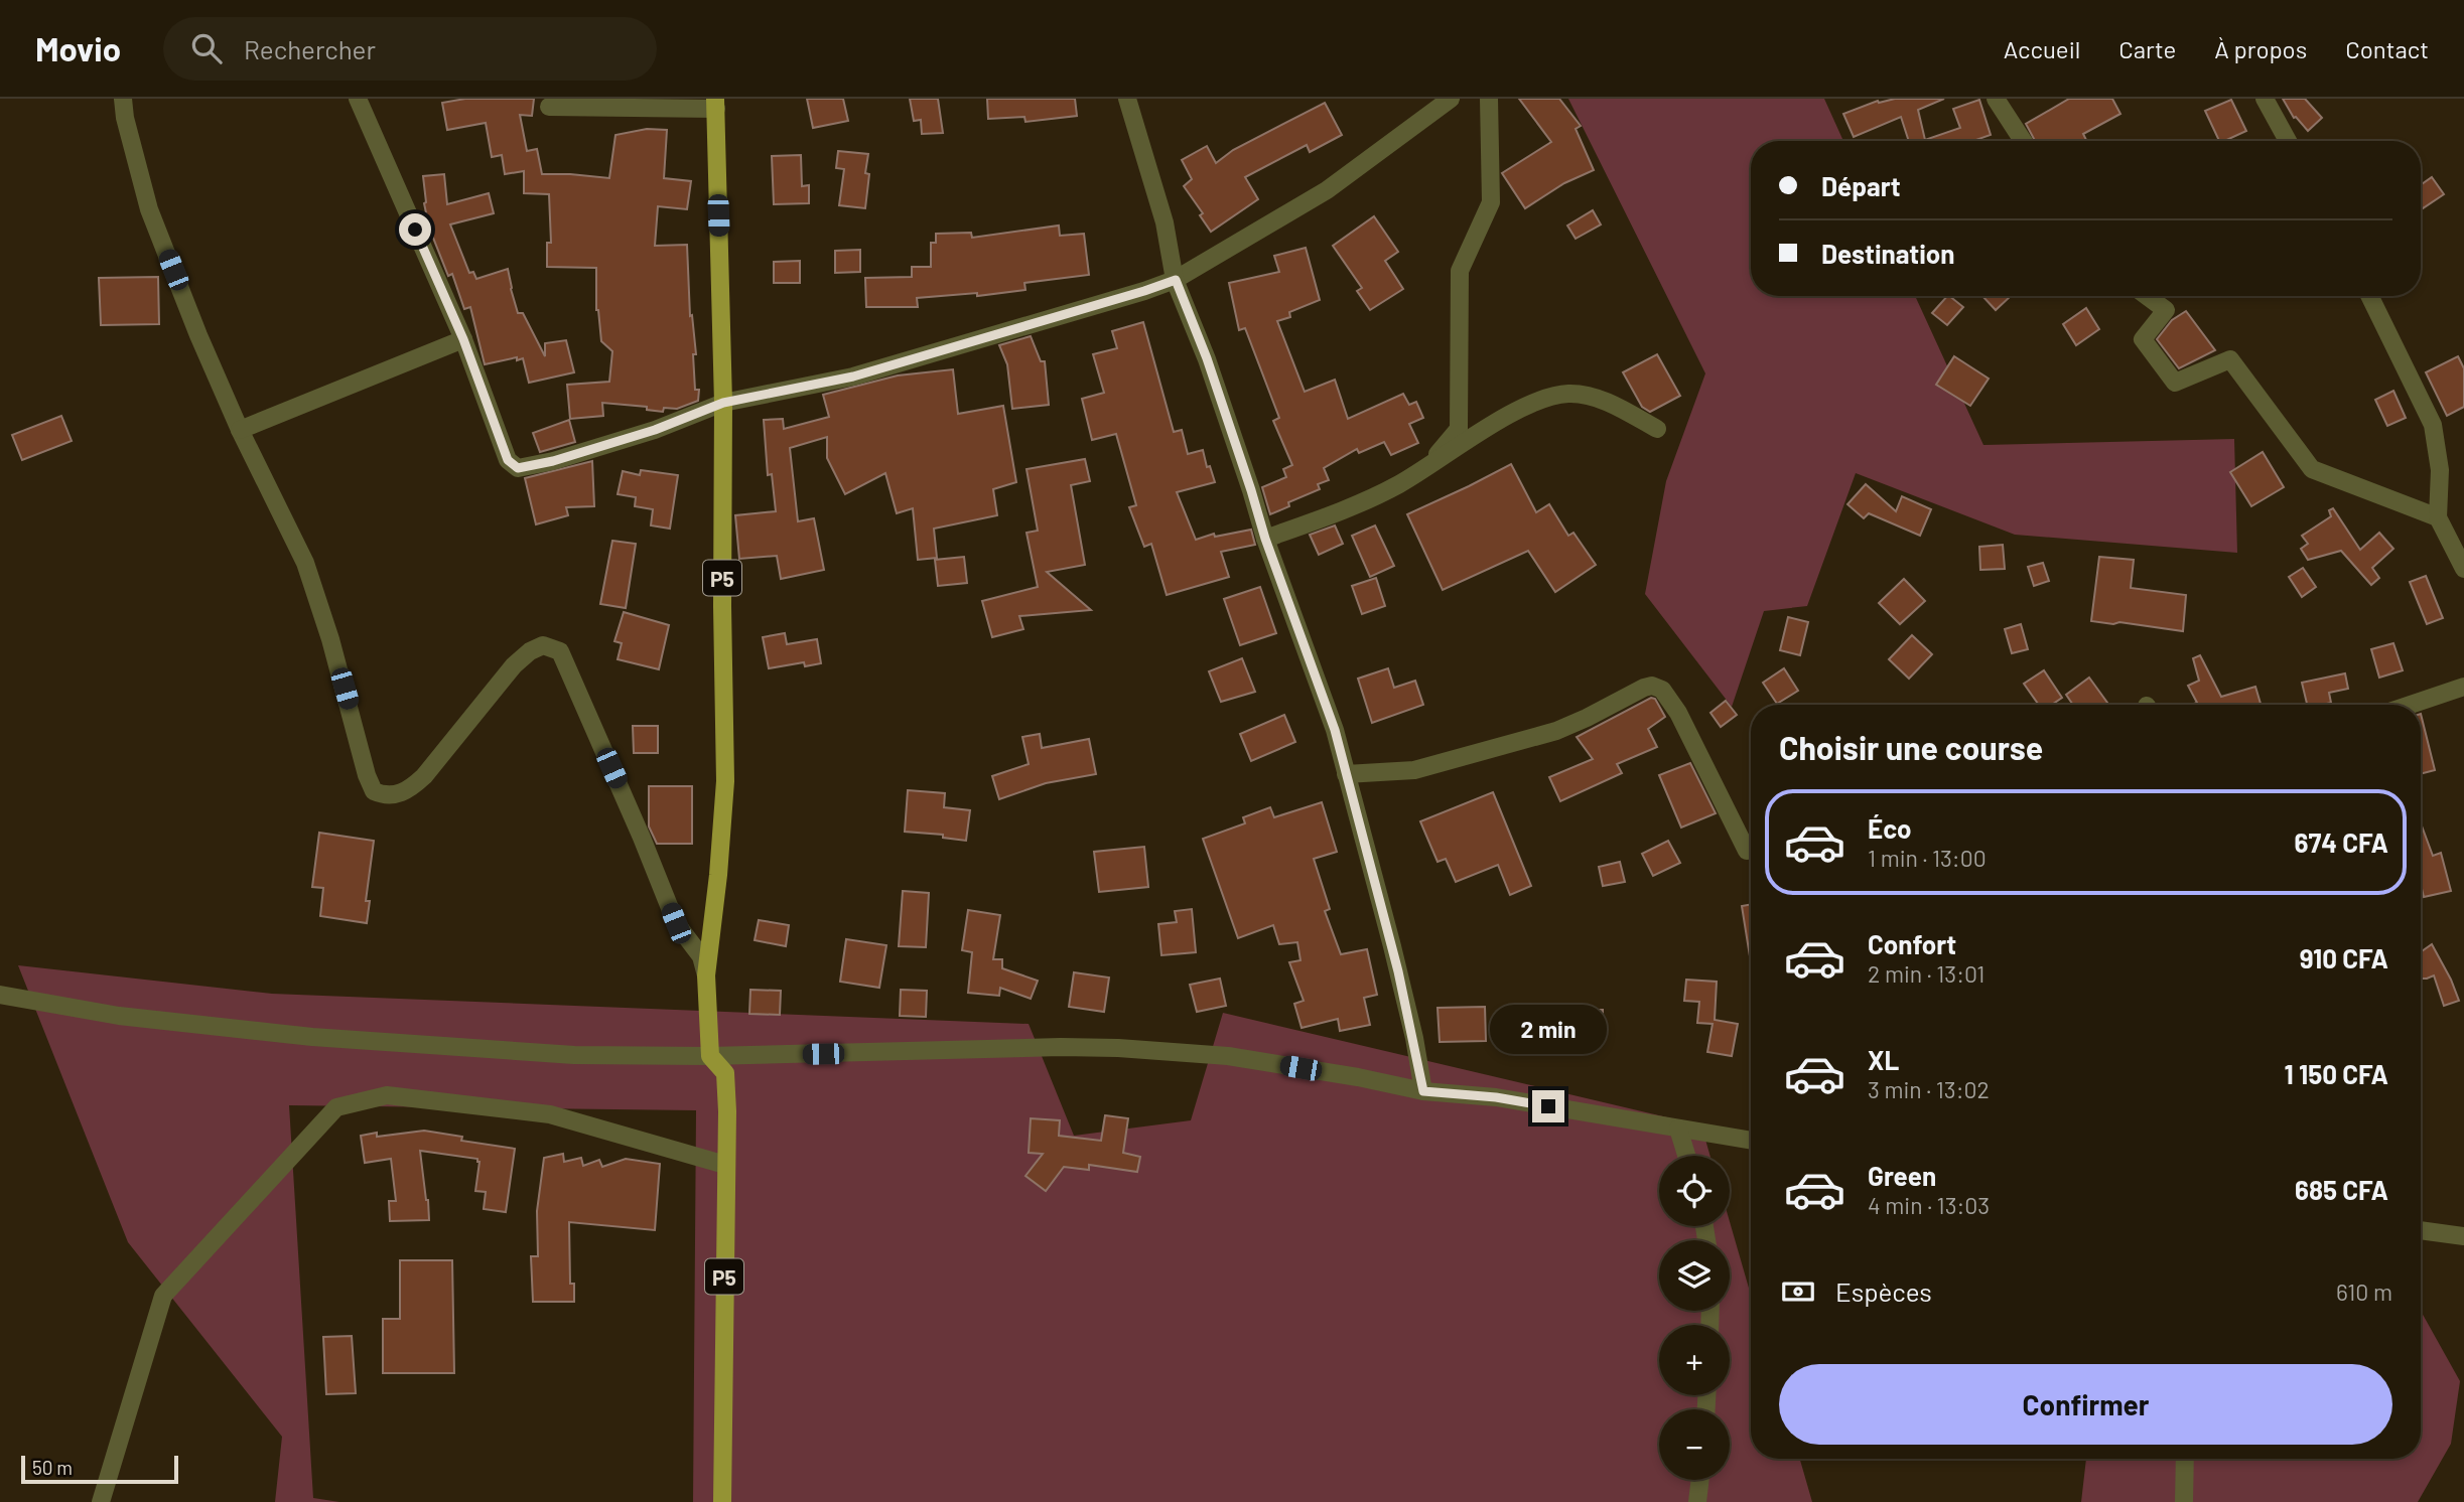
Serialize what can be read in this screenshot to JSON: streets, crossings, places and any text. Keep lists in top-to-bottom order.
{
  "streets": {
    "main road": ["P5"]
  },
  "scale_bar": "50 m",
  "page": {
    "header": "Movio",
    "search": "Rechercher",
    "nav": [
      "Accueil",
      "Carte",
      "À propos",
      "Contact"
    ],
    "banner": ["Départ", "Destination"],
    "heading": "Choisir une course",
    "list": [
      {
        "name": "Éco",
        "note": "1 min · 13:00",
        "value": "674 CFA"
      },
      {
        "name": "Confort",
        "note": "2 min · 13:01",
        "value": "910 CFA"
      },
      {
        "name": "XL",
        "note": "3 min · 13:02",
        "value": "1 150 CFA"
      },
      {
        "name": "Green",
        "note": "4 min · 13:03",
        "value": "685 CFA"
      }
    ],
    "bubble": "2 min",
    "map_buttons": ["+", "−"],
    "pay": ["Espèces", "610 m"],
    "buttons": "Confirmer",
    "scale": "50 m"
  }
}
